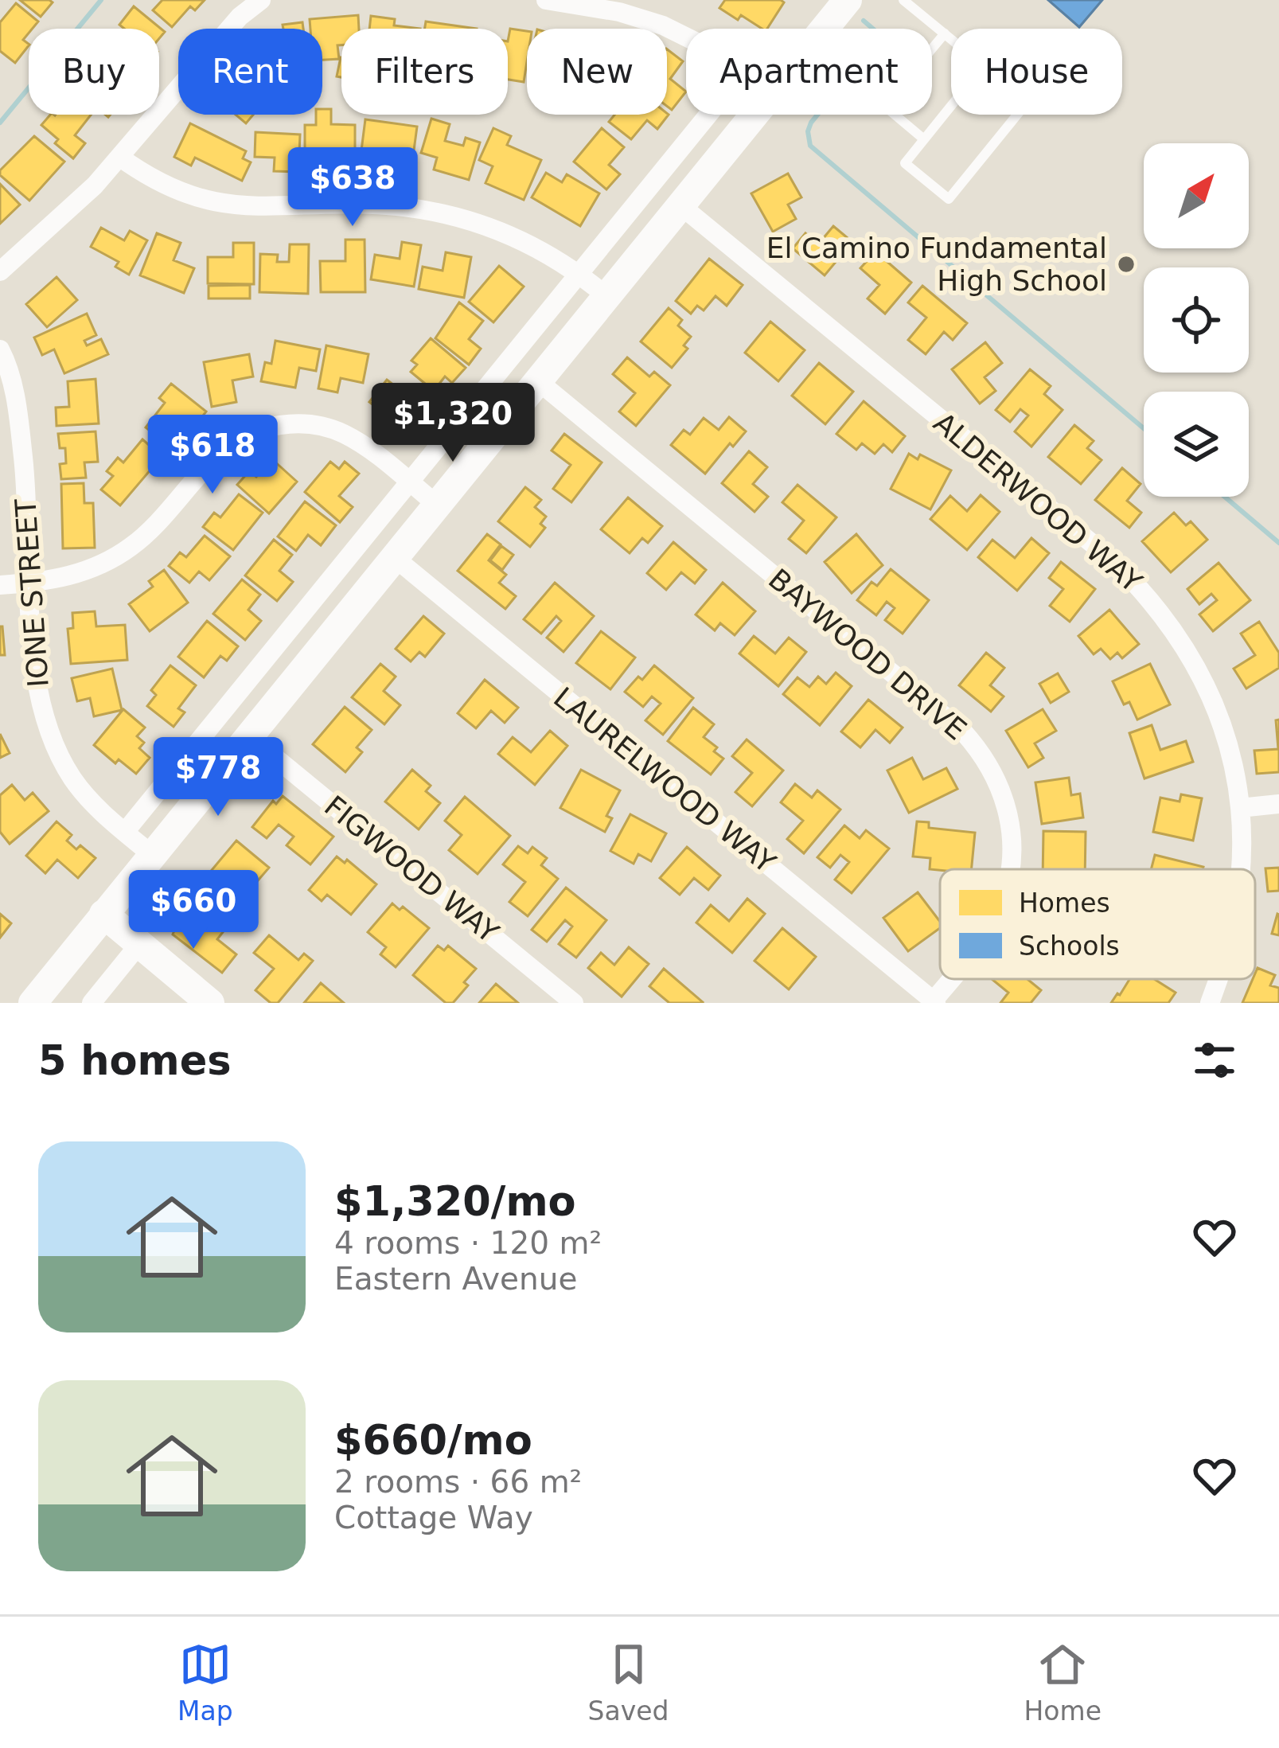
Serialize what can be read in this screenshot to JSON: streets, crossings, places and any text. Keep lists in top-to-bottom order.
{
  "streets": {
    "street": [
      "ALDERWOOD WAY",
      "IONE STREET",
      "BAYWOOD DRIVE",
      "LAURELWOOD WAY",
      "FIGWOOD WAY"
    ]
  },
  "crossings": [
    ["BAYWOOD DRIVE", "LAURELWOOD WAY"]
  ],
  "places": ["El Camino Fundamental High School"],
  "legend": ["Homes", "Schools"],
  "north": "top right",
  "page": {
    "chip": [
      "Buy",
      "Rent",
      "Filters",
      "New",
      "Apartment",
      "House"
    ],
    "price": [
      "$638",
      "$1,320",
      "$618",
      "$778",
      "$660"
    ],
    "heading": "5 homes",
    "list": [
      {
        "name": "$1,320/mo",
        "note": "4 rooms · 120 m² · Eastern Avenue"
      },
      {
        "name": "$660/mo",
        "note": "2 rooms · 66 m² · Cottage Way"
      }
    ],
    "tabs": ["Map", "Saved", "Home"]
  }
}
